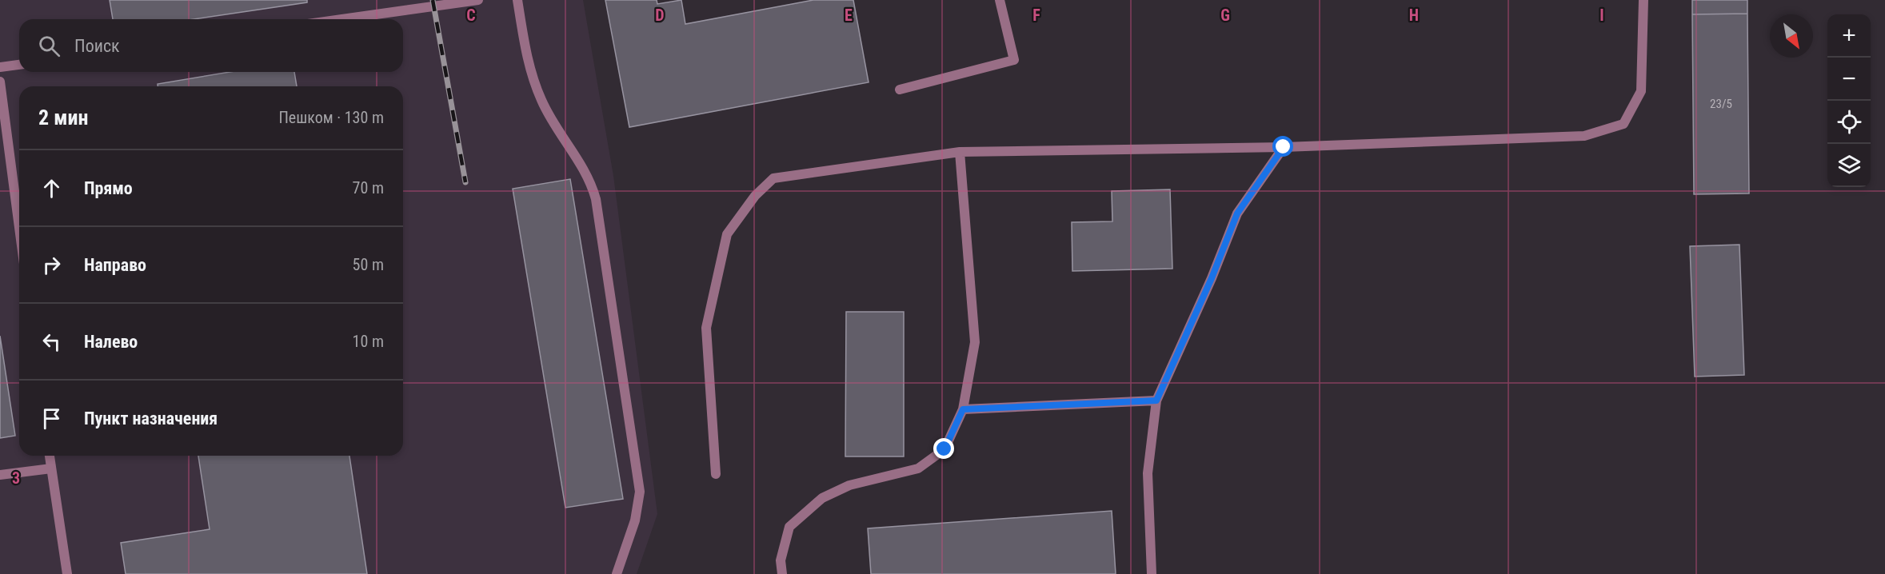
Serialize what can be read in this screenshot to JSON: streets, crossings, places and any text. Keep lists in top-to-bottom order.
{
  "house_numbers": ["23/5"],
  "north": "bottom right",
  "page": {
    "map_buttons": ["+", "−"],
    "search": "Поиск",
    "heading": ["2 мин", "Пешком · 130 m"],
    "list": [
      ["Прямо", "70 m"],
      ["Направо", "50 m"],
      ["Налево", "10 m"],
      "Пункт назначения"
    ]
  },
  "grid": {
    "columns": [
      "C",
      "D",
      "E",
      "F",
      "G",
      "H",
      "I"
    ],
    "rows": ["3"]
  }
}
